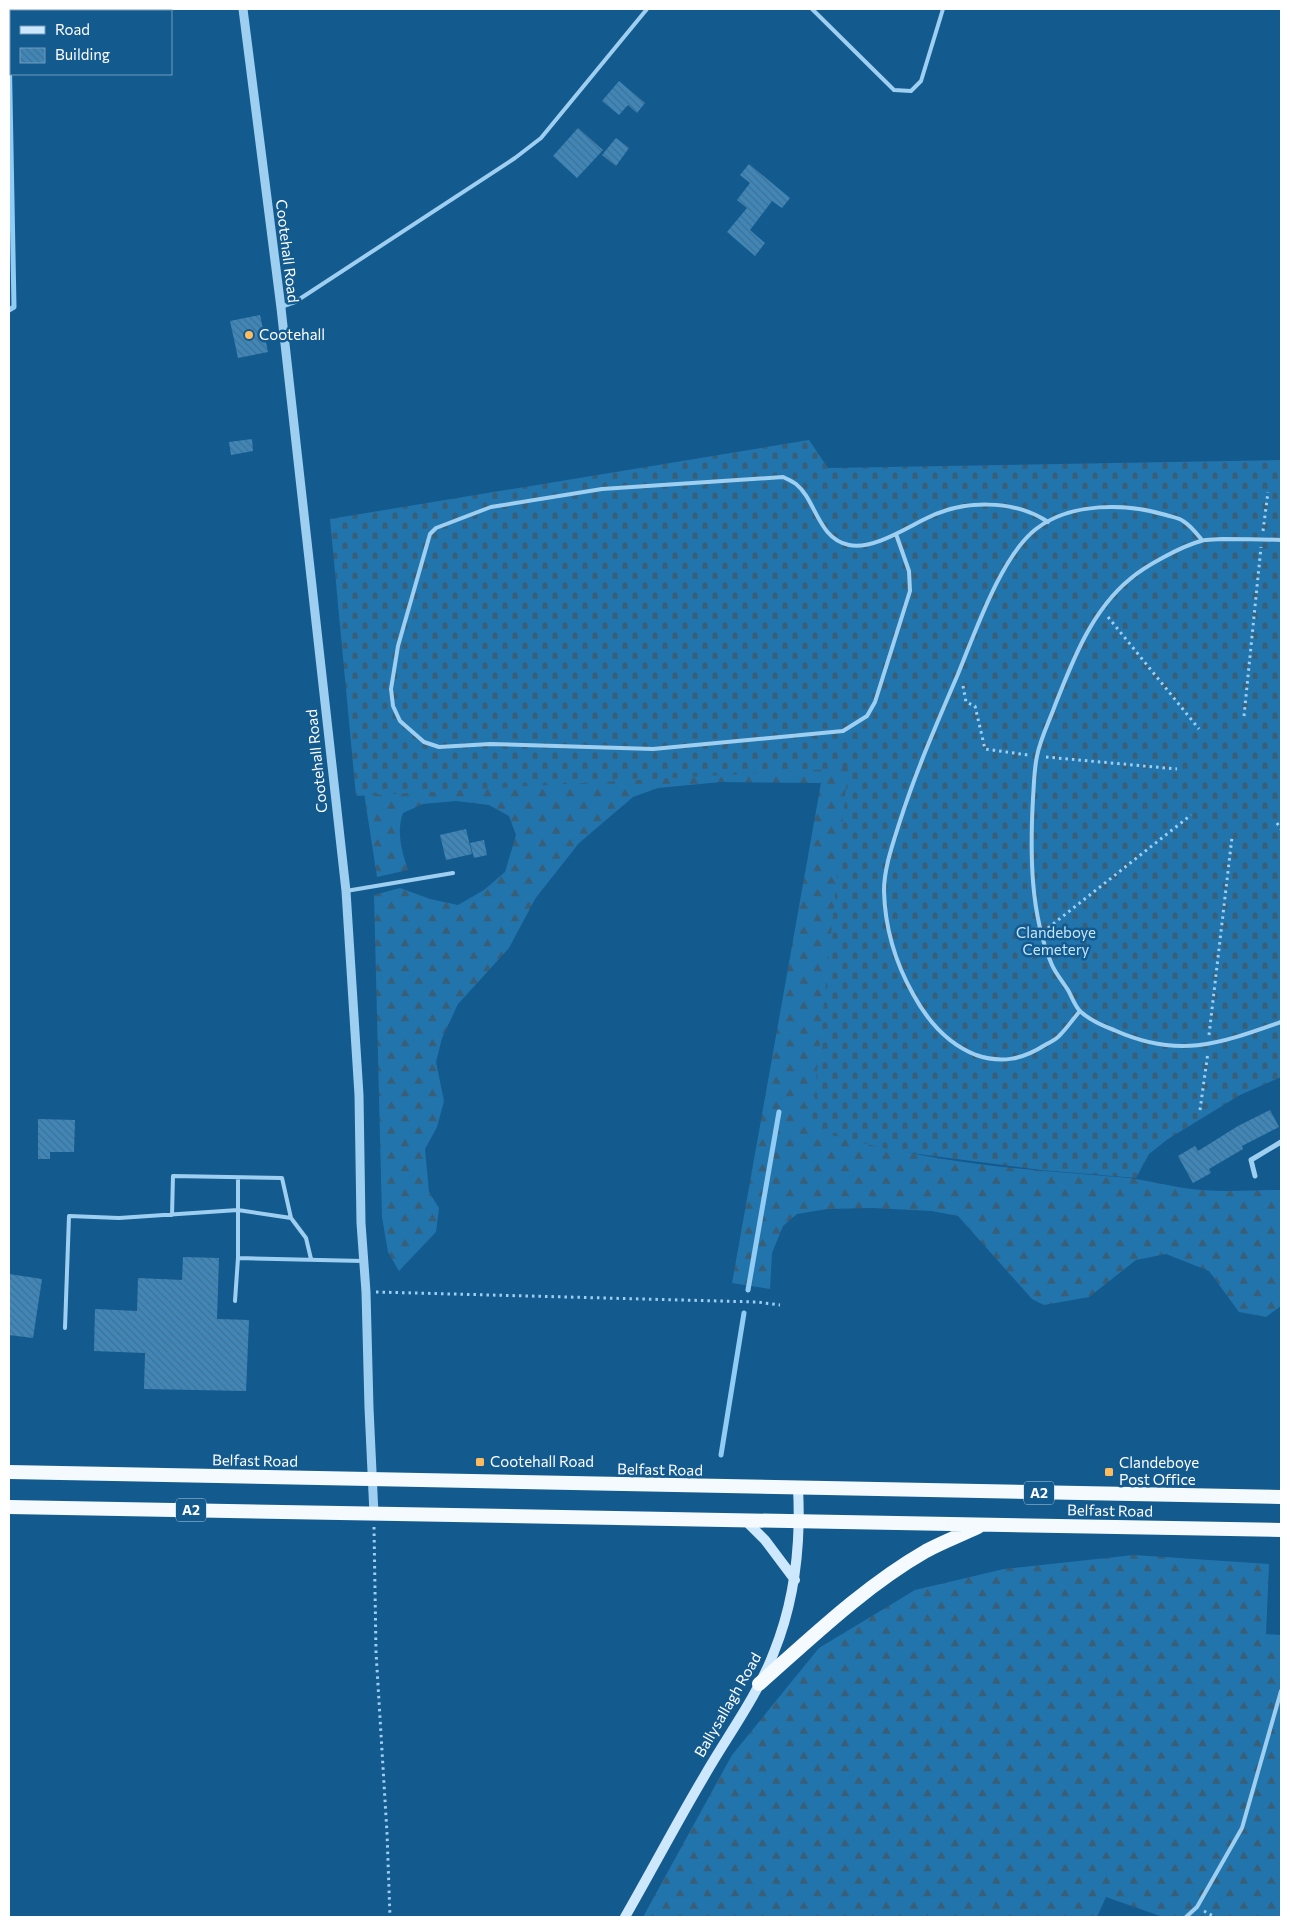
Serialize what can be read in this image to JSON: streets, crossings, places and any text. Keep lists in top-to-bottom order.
{
  "streets": {
    "highway": ["Belfast Road", "A2"],
    "main road": ["Ballysallagh Road"],
    "street": ["Cootehall Road"]
  },
  "crossings": [
    ["Cootehall Road", "Belfast Road"],
    ["Belfast Road", "Ballysallagh Road"]
  ],
  "parks": ["Clandeboye Cemetery"],
  "places": {
    "other": ["Cootehall"],
    "transit": ["Cootehall Road", "Clandeboye Post Office"]
  },
  "legend": ["Road", "Building"]
}
